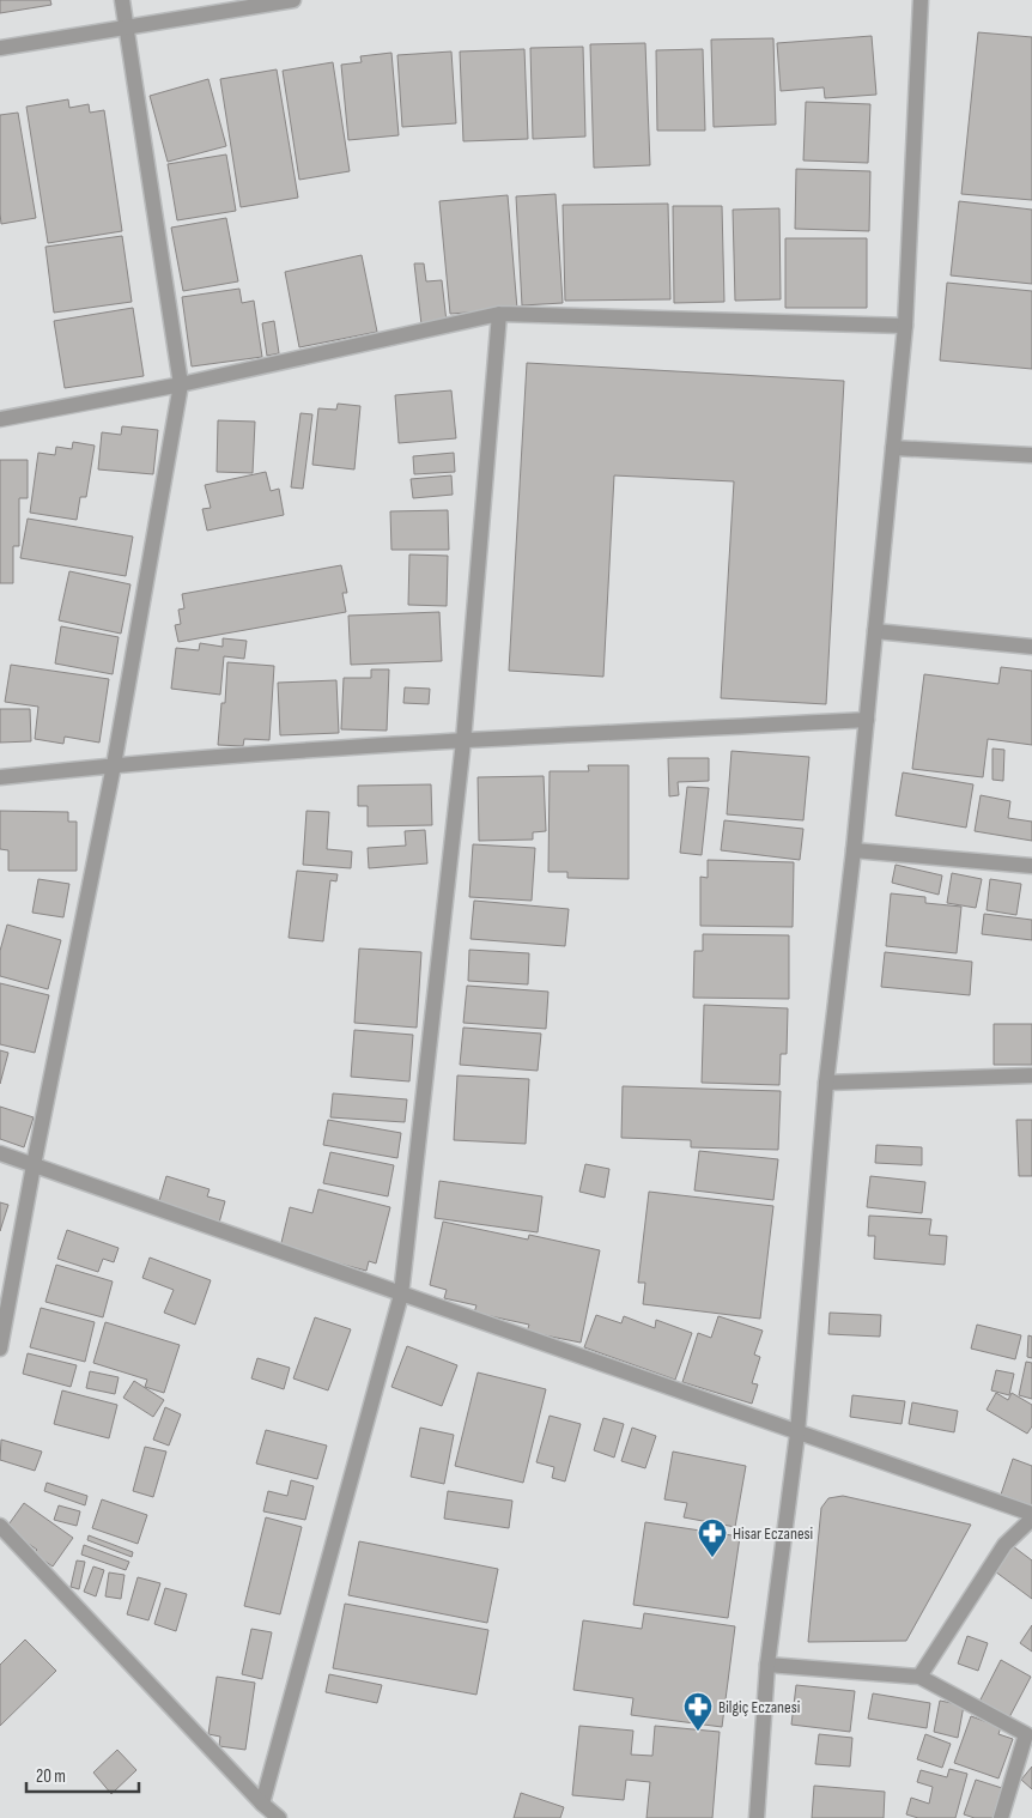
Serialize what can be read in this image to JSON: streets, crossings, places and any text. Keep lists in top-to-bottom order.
{
  "places": {
    "pharmacy": ["Hisar Eczanesi", "Bilgiç Eczanesi"]
  },
  "scale_bar": "20 m"
}
